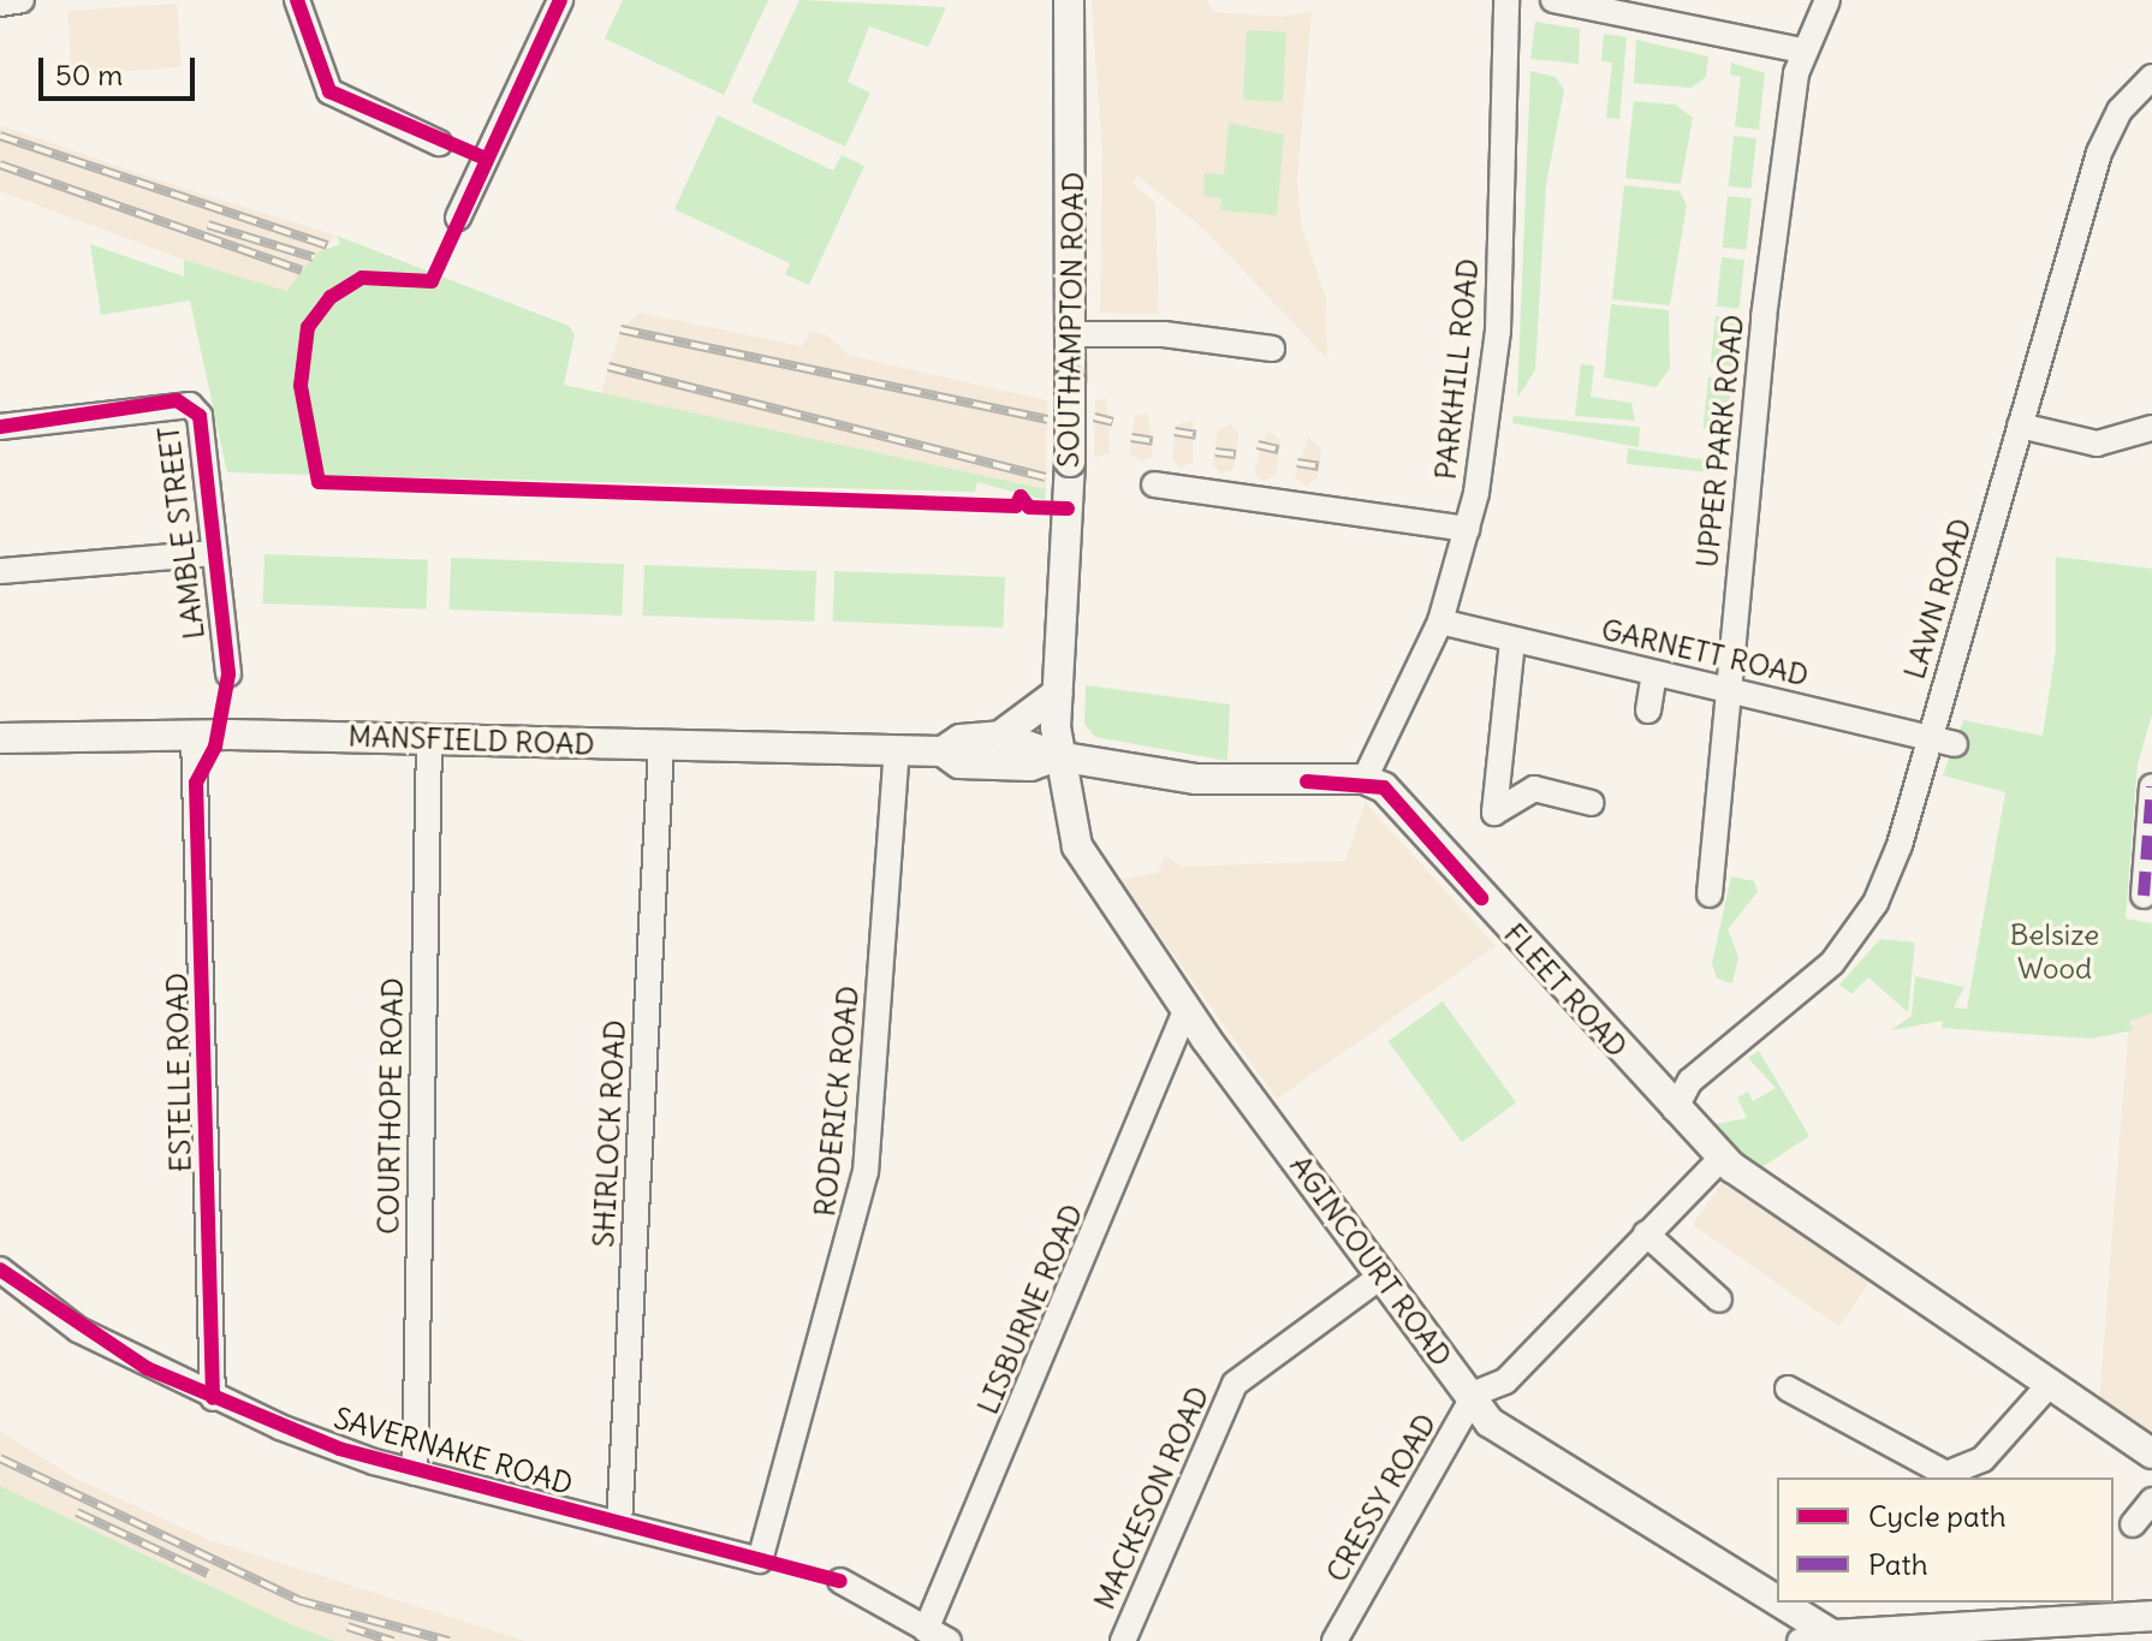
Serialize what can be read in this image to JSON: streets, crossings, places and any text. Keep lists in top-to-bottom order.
{
  "streets": {
    "main road": [
      "SOUTHAMPTON ROAD",
      "MANSFIELD ROAD",
      "FLEET ROAD",
      "AGINCOURT ROAD"
    ],
    "street": [
      "PARKHILL ROAD",
      "UPPER PARK ROAD",
      "LAMBLE STREET",
      "LAWN ROAD",
      "GARNETT ROAD",
      "ESTELLE ROAD",
      "RODERICK ROAD",
      "COURTHOPE ROAD",
      "SHIRLOCK ROAD",
      "LISBURNE ROAD",
      "SAVERNAKE ROAD",
      "MACKESON ROAD",
      "CRESSY ROAD"
    ]
  },
  "crossings": [
    ["SOUTHAMPTON ROAD", "MANSFIELD ROAD"],
    ["SOUTHAMPTON ROAD", "AGINCOURT ROAD"],
    ["PARKHILL ROAD", "GARNETT ROAD"],
    ["PARKHILL ROAD", "FLEET ROAD"],
    ["UPPER PARK ROAD", "GARNETT ROAD"],
    ["LAWN ROAD", "GARNETT ROAD"],
    ["LAWN ROAD", "FLEET ROAD"],
    ["MANSFIELD ROAD", "ESTELLE ROAD"],
    ["MANSFIELD ROAD", "RODERICK ROAD"],
    ["MANSFIELD ROAD", "COURTHOPE ROAD"],
    ["MANSFIELD ROAD", "SHIRLOCK ROAD"],
    ["MANSFIELD ROAD", "AGINCOURT ROAD"],
    ["FLEET ROAD", "CRESSY ROAD"],
    ["ESTELLE ROAD", "SAVERNAKE ROAD"],
    ["RODERICK ROAD", "SAVERNAKE ROAD"],
    ["COURTHOPE ROAD", "SAVERNAKE ROAD"],
    ["SHIRLOCK ROAD", "SAVERNAKE ROAD"],
    ["AGINCOURT ROAD", "LISBURNE ROAD"],
    ["AGINCOURT ROAD", "MACKESON ROAD"],
    ["AGINCOURT ROAD", "CRESSY ROAD"]
  ],
  "parks": ["Belsize Wood"],
  "legend": ["Cycle path", "Path"],
  "scale_bar": "50 m"
}
